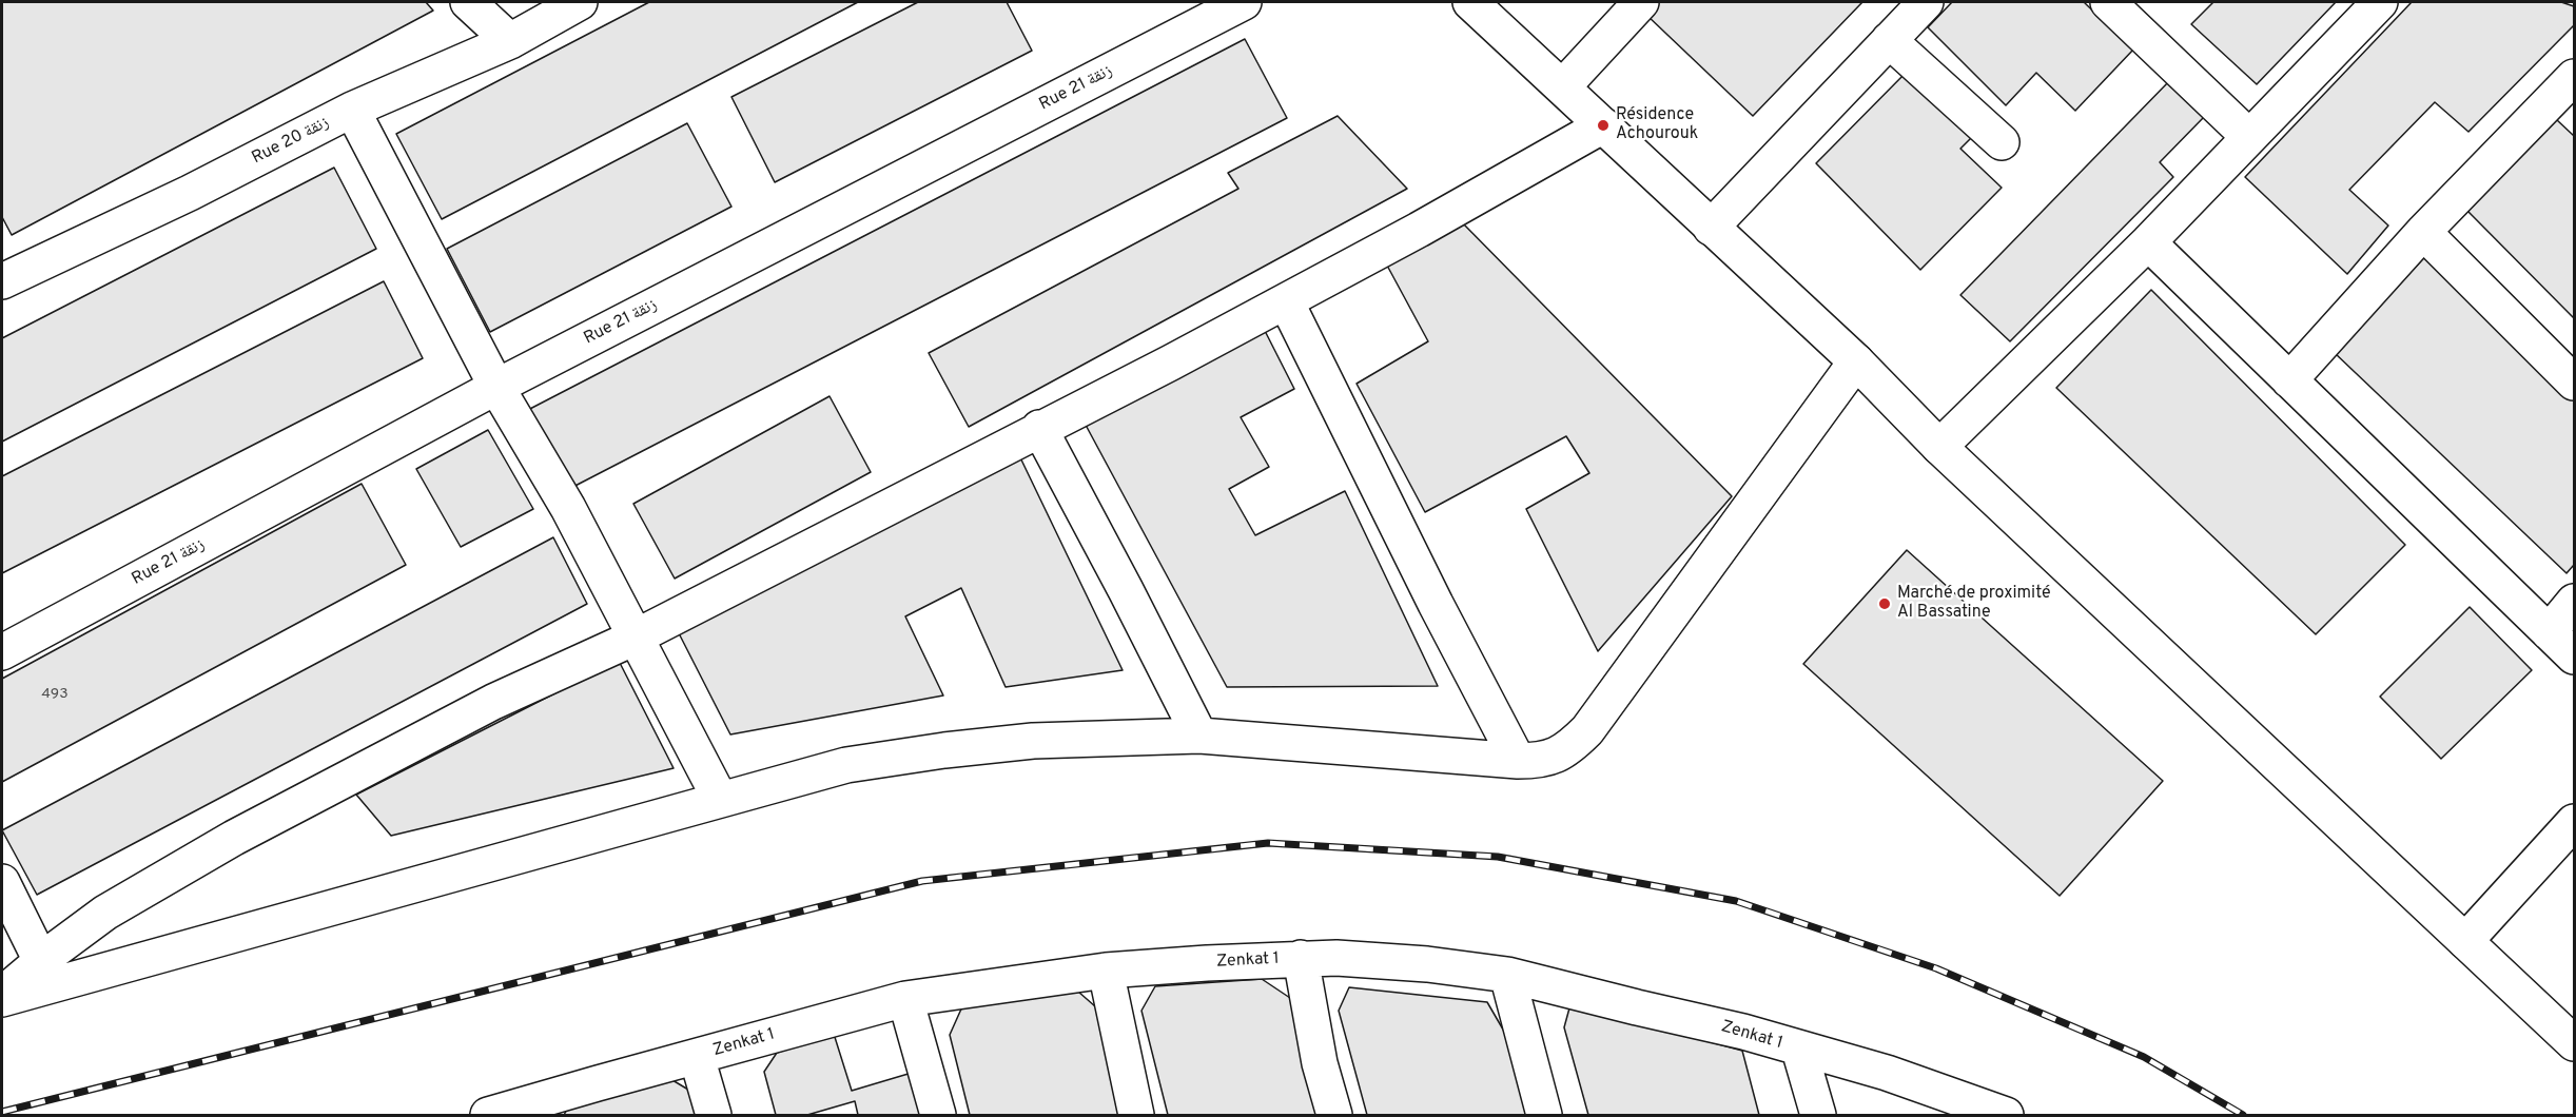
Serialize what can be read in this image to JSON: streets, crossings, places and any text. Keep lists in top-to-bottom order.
{
  "streets": {
    "street": ["Rue 21 زنقة", "Rue 20 زنقة", "Zenkat 1"]
  },
  "places": ["Résidence Achourouk", "Marché de proximité Al Bassatine"],
  "house_numbers": ["493"]
}
